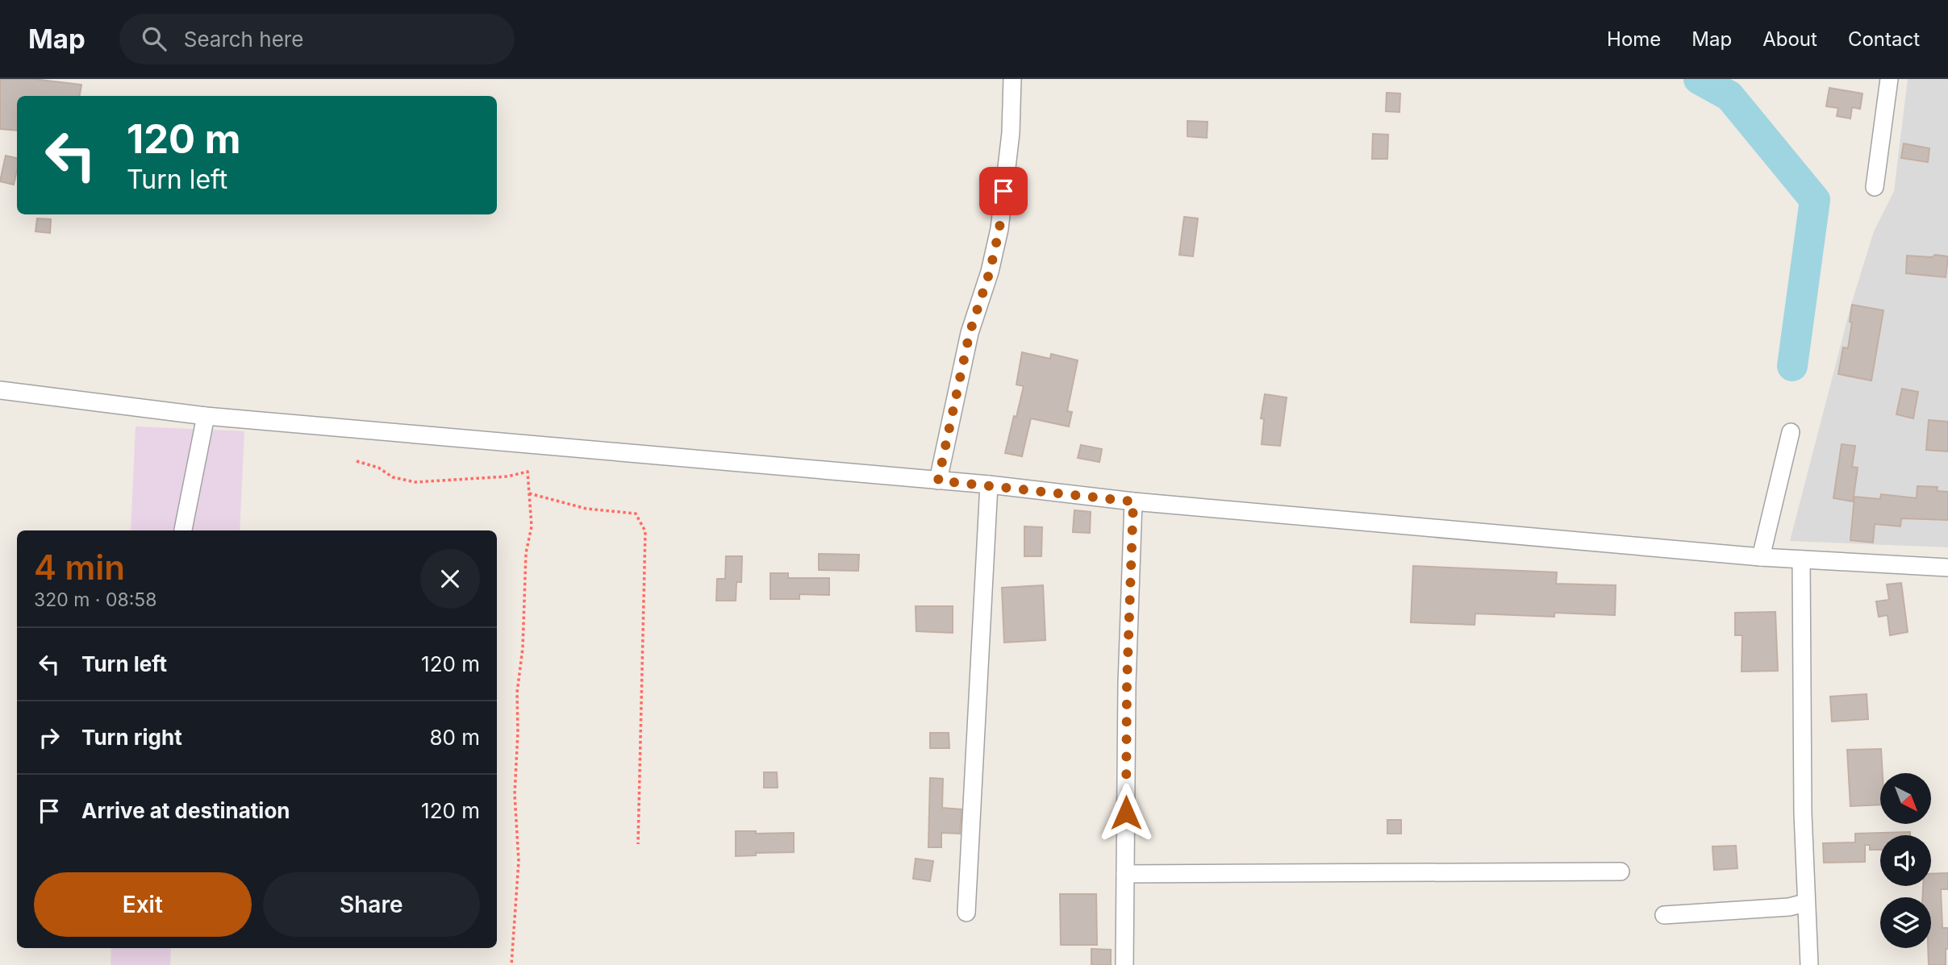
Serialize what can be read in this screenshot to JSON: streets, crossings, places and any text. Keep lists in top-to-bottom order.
{
  "north": "bottom right",
  "page": {
    "header": "Map",
    "search": "Search here",
    "nav": [
      "Home",
      "Map",
      "About",
      "Contact"
    ],
    "turn": ["120 m", "Turn left"],
    "heading": ["4 min", "320 m · 08:58"],
    "list": [
      {
        "name": "Turn left",
        "value": "120 m"
      },
      {
        "name": "Turn right",
        "value": "80 m"
      },
      {
        "name": "Arrive at destination",
        "value": "120 m"
      }
    ],
    "buttons": ["Exit", "Share"]
  }
}
